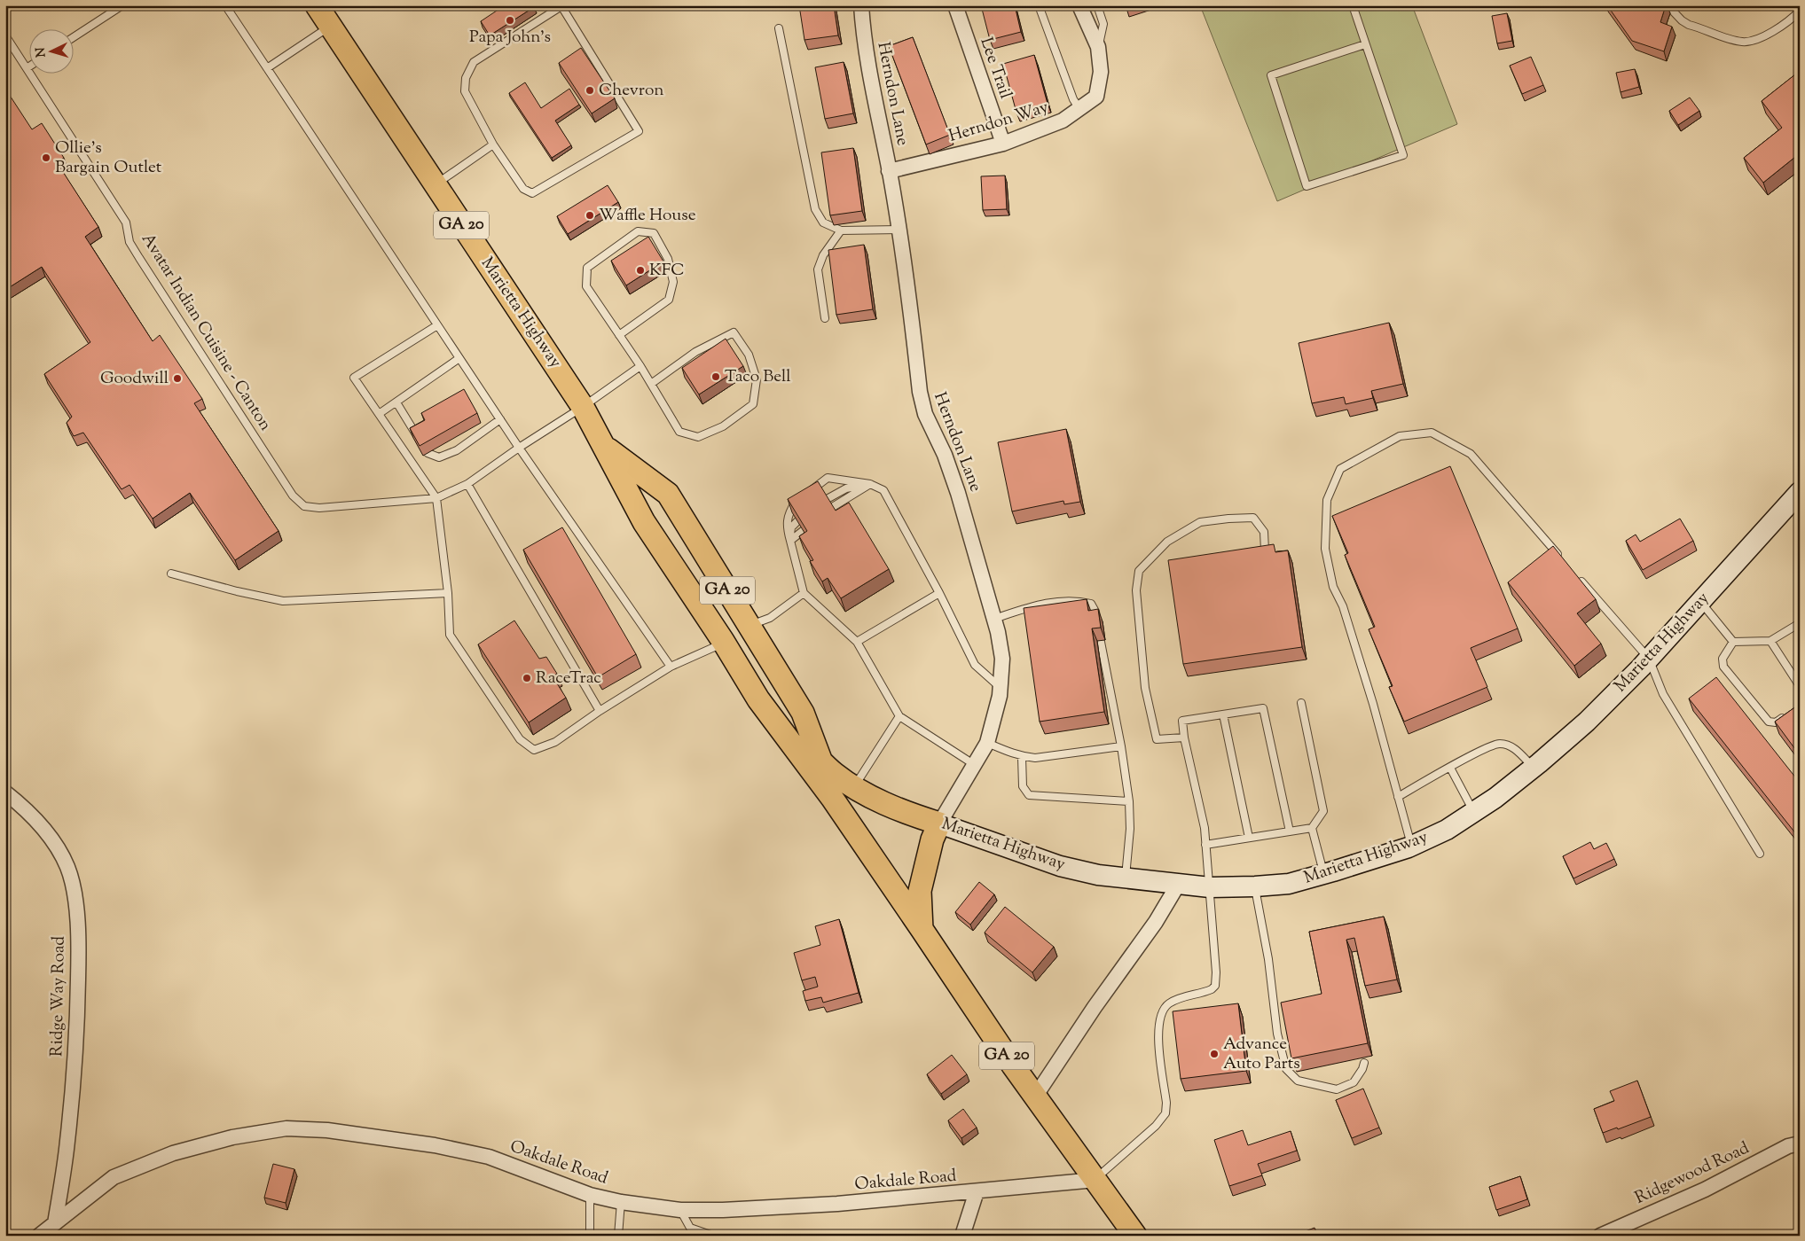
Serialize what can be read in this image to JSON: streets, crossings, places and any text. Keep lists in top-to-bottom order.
{
  "streets": {
    "main road": ["GA 20", "Marietta Highway"],
    "street": [
      "Lee Trail",
      "Herndon Lane",
      "Herndon Way",
      "Ridge Way Road",
      "Oakdale Road",
      "Ridgewood Road"
    ],
    "lane": ["Avatar Indian Cuisine - Canton"]
  },
  "crossings": [
    ["Lee Trail", "Herndon Way"],
    ["Herndon Lane", "Herndon Way"],
    ["Herndon Lane", "Marietta Highway"],
    ["GA 20", "Marietta Highway"],
    ["GA 20", "Oakdale Road"],
    ["Marietta Highway", "Avatar Indian Cuisine - Canton"],
    ["Marietta Highway", "Oakdale Road"],
    ["Ridge Way Road", "Oakdale Road"]
  ],
  "places": [
    "Papa John's",
    "Chevron",
    "Ollie's Bargain Outlet",
    "Waffle House",
    "KFC",
    "Taco Bell",
    "Goodwill",
    "RaceTrac",
    "Advance Auto Parts"
  ],
  "north": "left"
}
